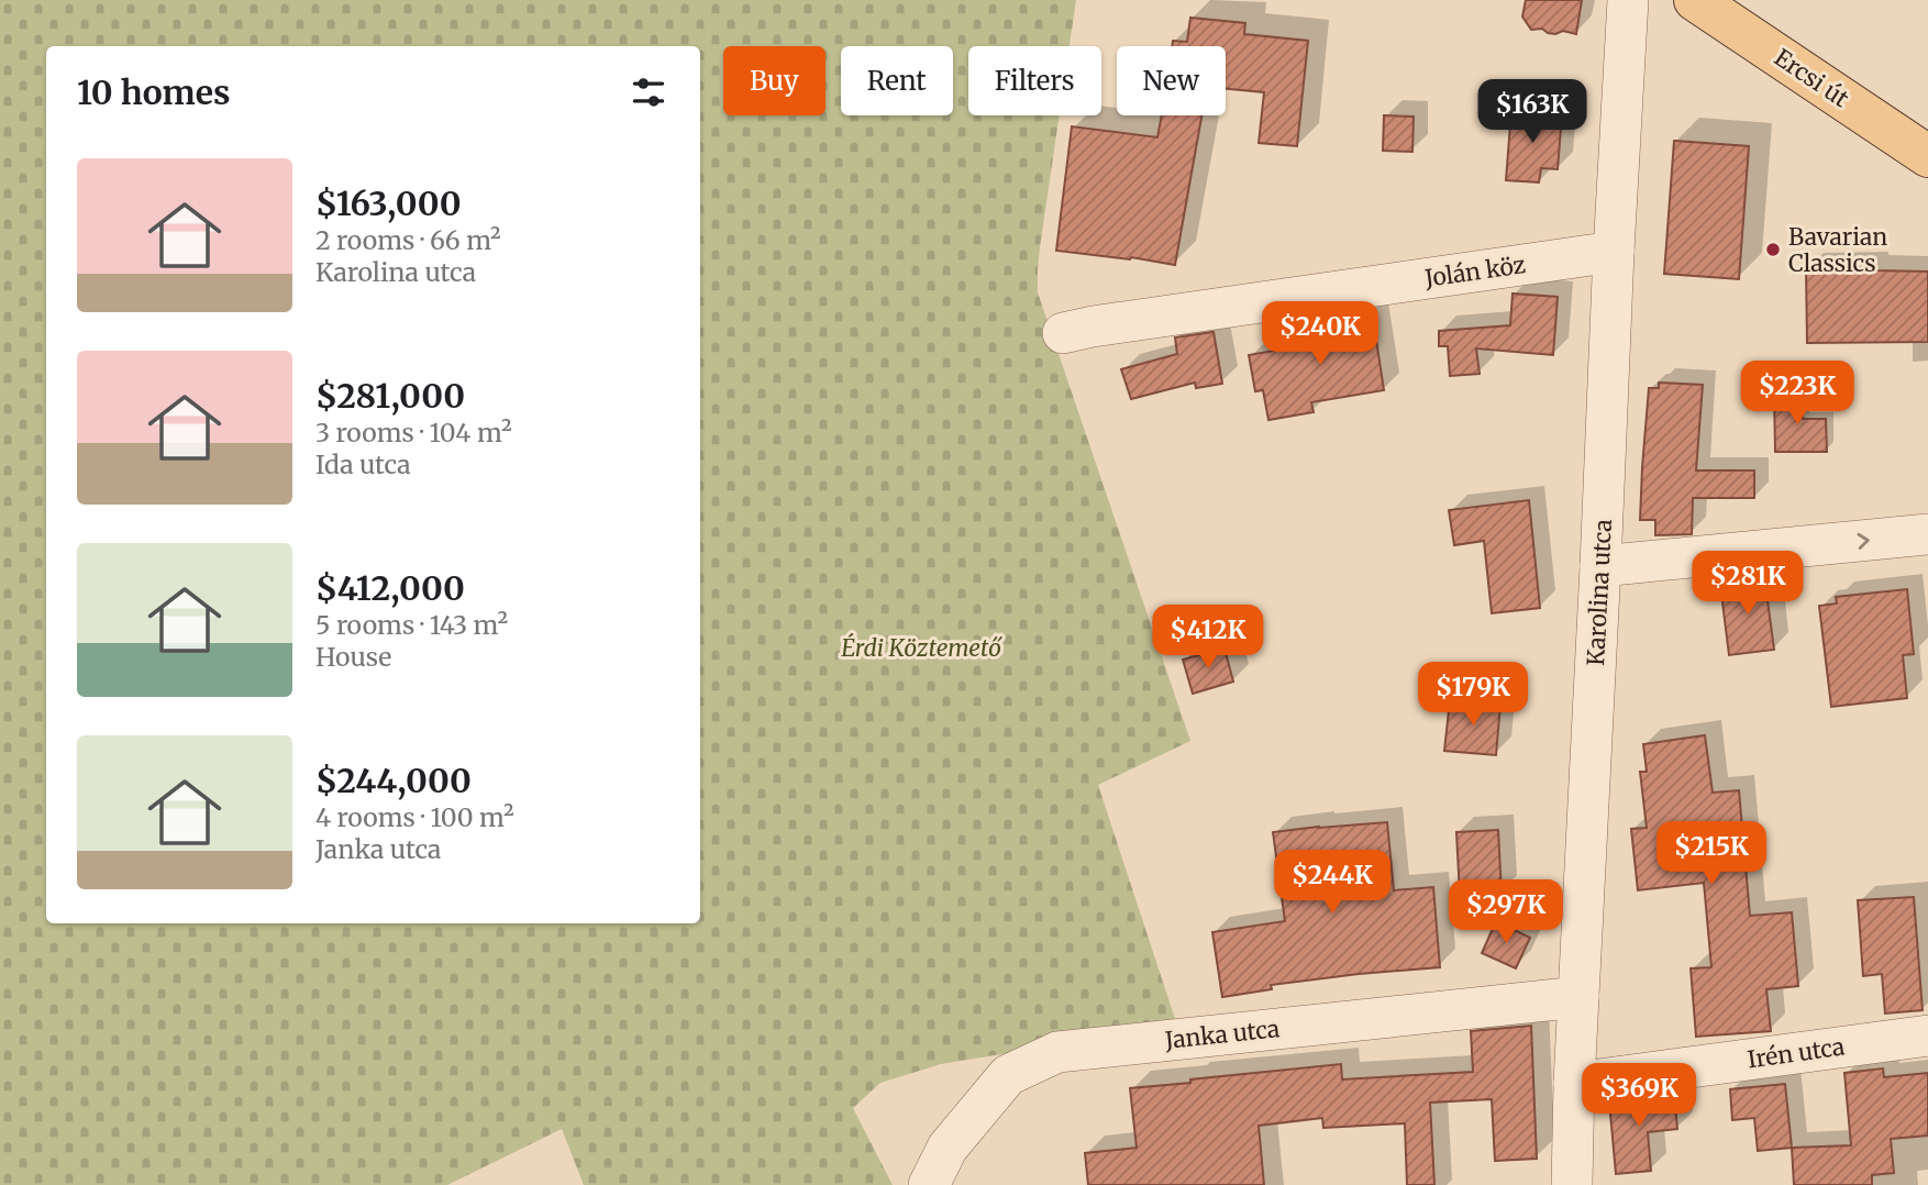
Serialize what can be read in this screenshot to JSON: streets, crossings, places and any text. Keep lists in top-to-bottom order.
{
  "streets": {
    "main road": ["Ercsi út"],
    "street": [
      "Jolán köz",
      "Karolina utca",
      "Janka utca",
      "Irén utca"
    ]
  },
  "crossings": [
    ["Jolán köz", "Karolina utca"],
    ["Karolina utca", "Janka utca"],
    ["Karolina utca", "Irén utca"]
  ],
  "parks": ["Érdi Köztemető"],
  "places": ["Bavarian Classics"],
  "page": {
    "chip": [
      "Buy",
      "Rent",
      "Filters",
      "New"
    ],
    "heading": "10 homes",
    "price": [
      "$163K",
      "$240K",
      "$223K",
      "$281K",
      "$412K",
      "$179K",
      "$215K",
      "$244K",
      "$297K",
      "$369K"
    ],
    "list": [
      {
        "name": "$163,000",
        "note": "2 rooms · 66 m² · Karolina utca"
      },
      {
        "name": "$281,000",
        "note": "3 rooms · 104 m² · Ida utca"
      },
      {
        "name": "$412,000",
        "note": "5 rooms · 143 m² · House"
      },
      {
        "name": "$244,000",
        "note": "4 rooms · 100 m² · Janka utca"
      }
    ]
  }
}
